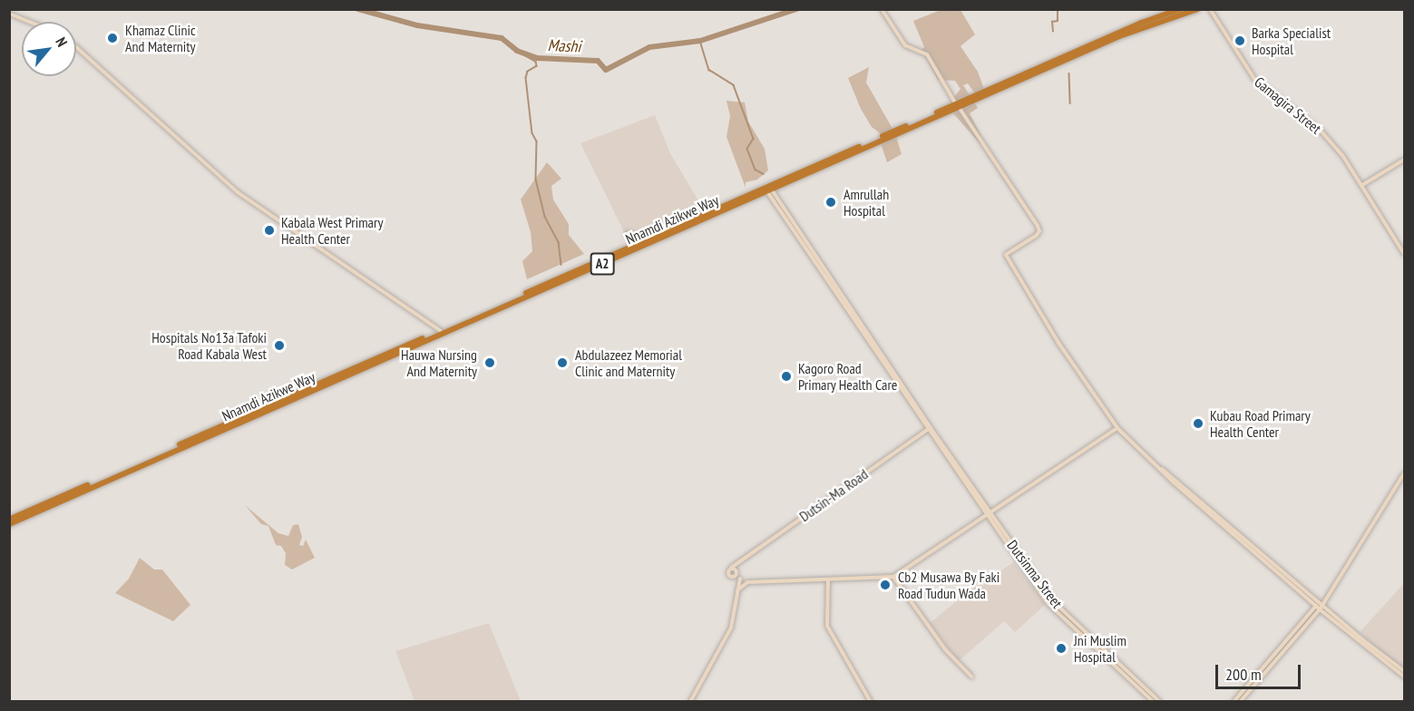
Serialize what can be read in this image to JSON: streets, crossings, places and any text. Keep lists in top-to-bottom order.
{
  "streets": {
    "highway": ["Nnamdi Azikwe Way", "A2"],
    "street": ["Gamagira Street", "Dutsin-Ma Road", "Dutsinma Street"]
  },
  "crossings": [
    ["Nnamdi Azikwe Way", "Dutsinma Street"],
    ["Dutsin-Ma Road", "Dutsinma Street"]
  ],
  "water": ["Mashi"],
  "places": [
    "Khamaz Clinic And Maternity",
    "Barka Specialist Hospital",
    "Amrullah Hospital",
    "Kabala West Primary Health Center",
    "Hospitals No13a Tafoki Road Kabala West",
    "Hauwa Nursing And Maternity",
    "Abdulazeez Memorial Clinic and Maternity",
    "Kagoro Road Primary Health Care",
    "Kubau Road Primary Health Center",
    "Cb2 Musawa By Faki Road Tudun Wada",
    "Jni Muslim Hospital"
  ],
  "scale_bar": "200 m",
  "north": "top right"
}
